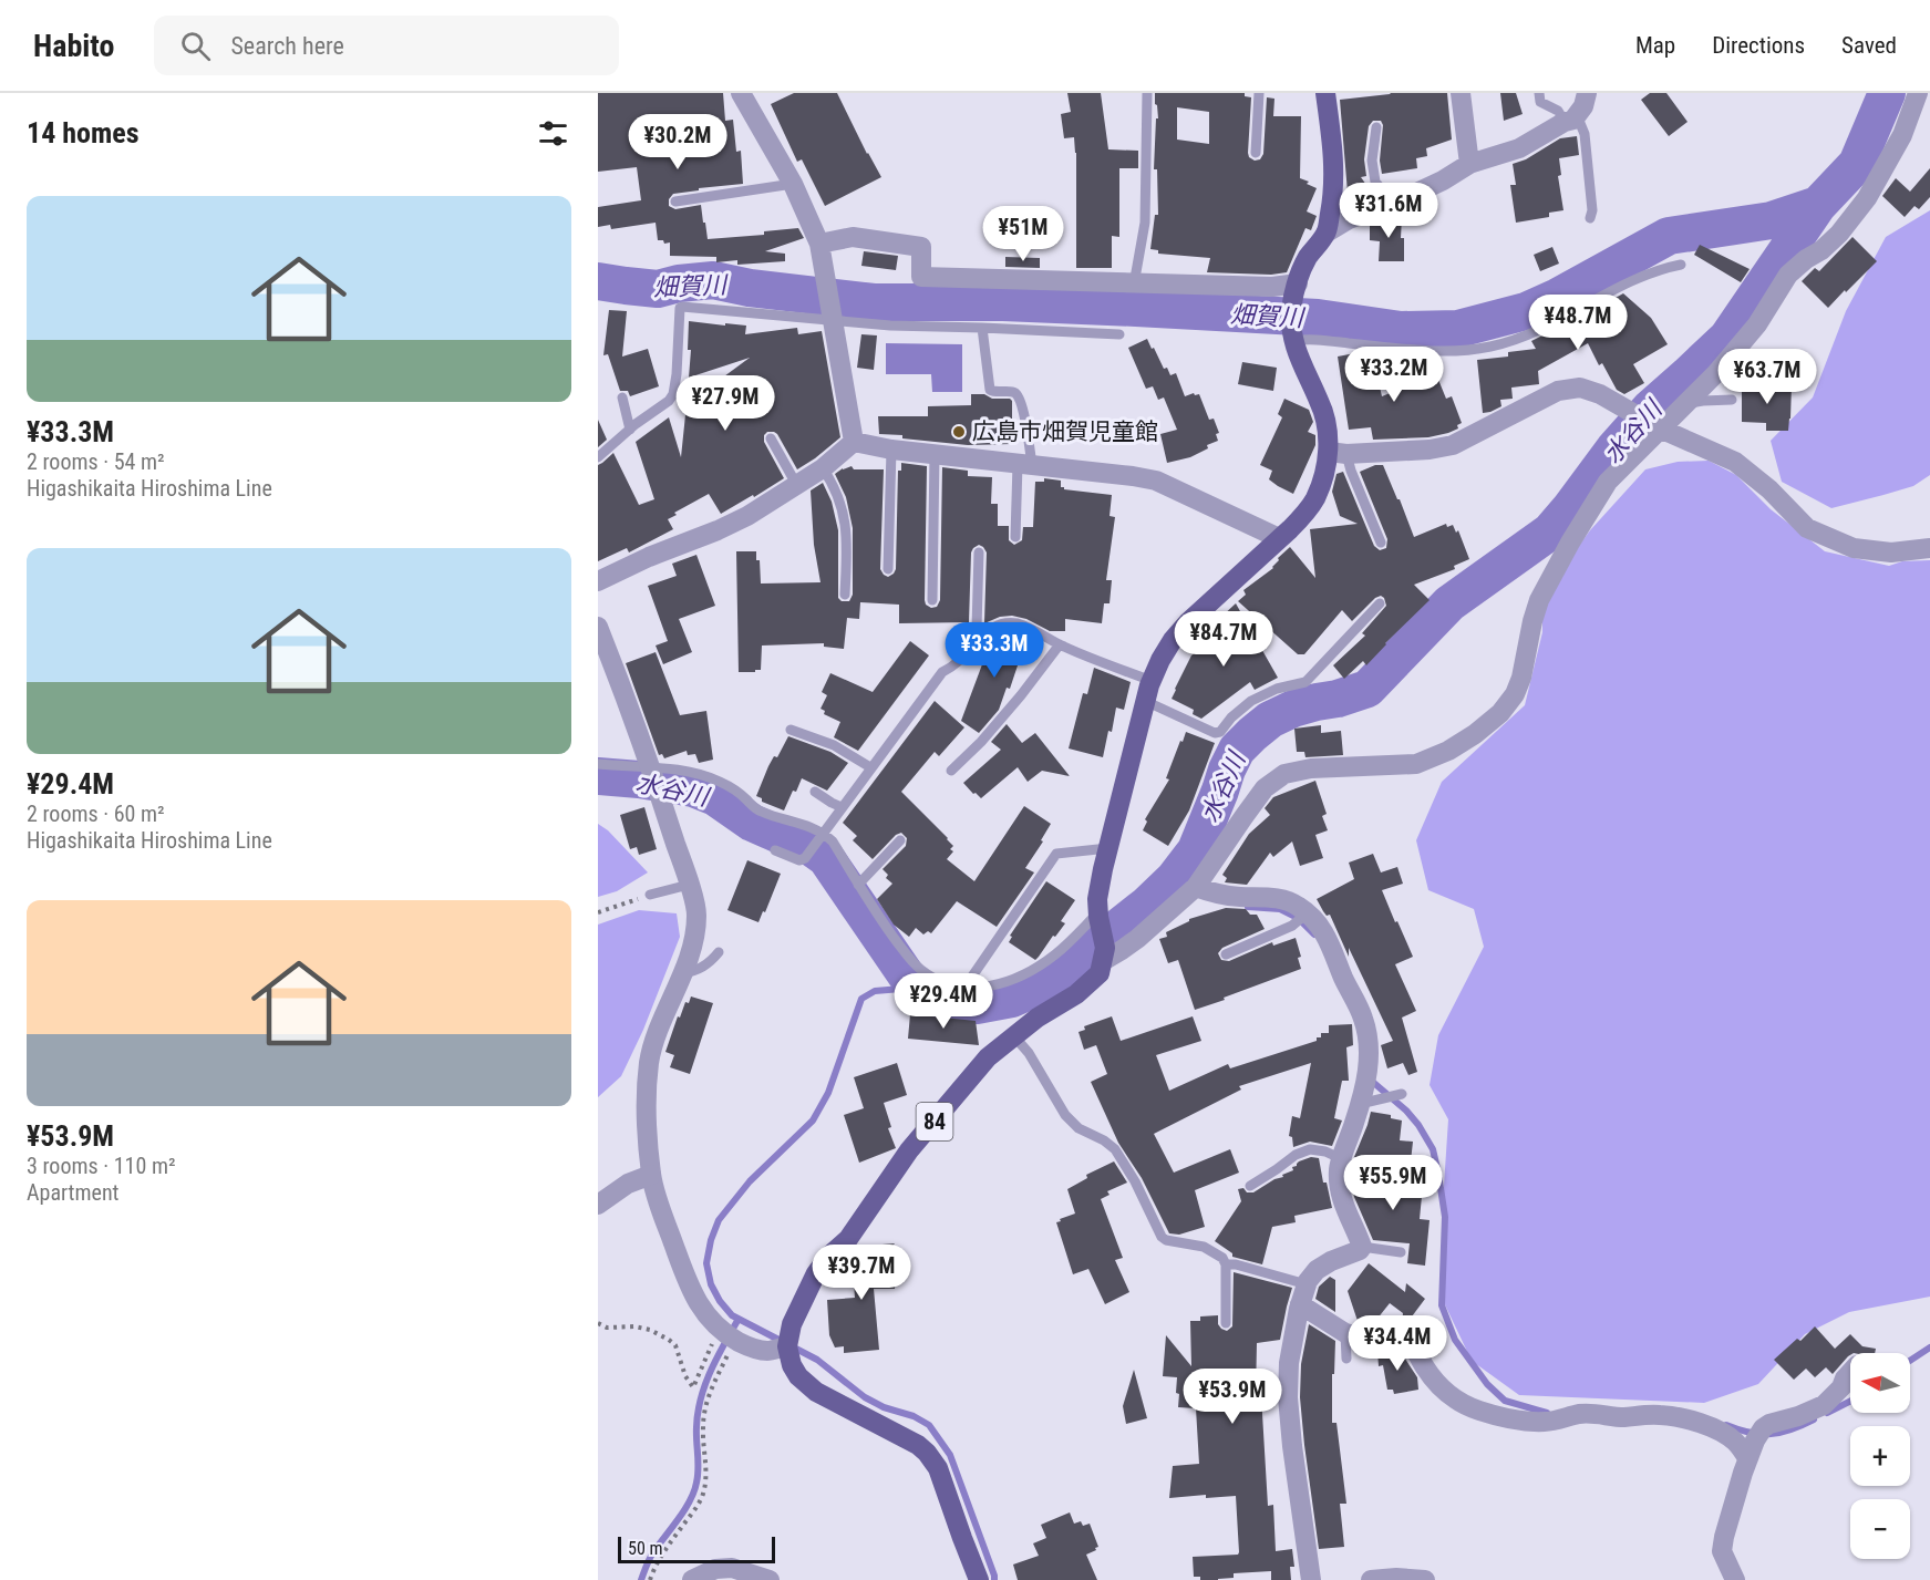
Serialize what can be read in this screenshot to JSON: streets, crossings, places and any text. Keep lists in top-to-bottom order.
{
  "streets": {
    "main road": ["84"]
  },
  "water": ["畑賀川", "水谷川"],
  "places": ["広島市畑賀児童館"],
  "scale_bar": "50 m",
  "north": "left",
  "page": {
    "header": "Habito",
    "search": "Search here",
    "nav": ["Map", "Directions", "Saved"],
    "heading": "14 homes",
    "price": [
      "¥30.2M",
      "¥31.6M",
      "¥51M",
      "¥48.7M",
      "¥33.2M",
      "¥63.7M",
      "¥27.9M",
      "¥84.7M",
      "¥33.3M",
      "¥29.4M",
      "¥55.9M",
      "¥39.7M",
      "¥34.4M",
      "¥53.9M"
    ],
    "list": [
      {
        "name": "¥33.3M",
        "note": "2 rooms · 54 m² · Higashikaita Hiroshima Line"
      },
      {
        "name": "¥29.4M",
        "note": "2 rooms · 60 m² · Higashikaita Hiroshima Line"
      },
      {
        "name": "¥53.9M",
        "note": "3 rooms · 110 m² · Apartment"
      }
    ],
    "map_buttons": ["+", "−"],
    "scale": "50 m"
  }
}
